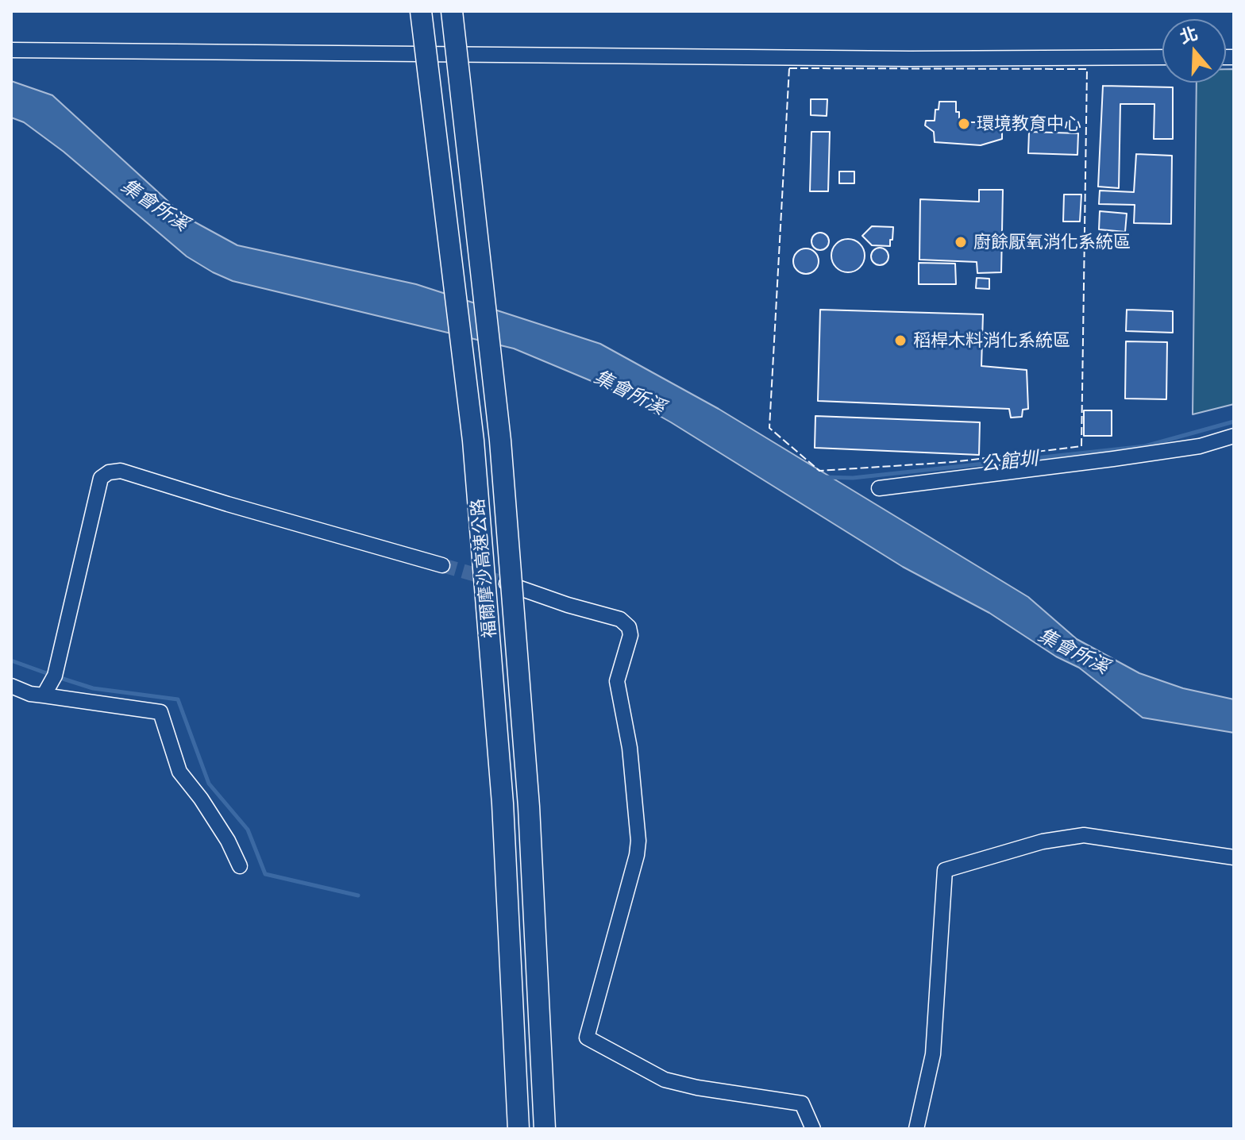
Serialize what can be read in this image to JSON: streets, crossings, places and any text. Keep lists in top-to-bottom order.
{
  "streets": {
    "highway": ["福爾摩沙高速公路"]
  },
  "water": ["集會所溪", "公館圳"],
  "places": ["環境教育中心", "廚餘厭氧消化系統區", "稻桿木料消化系統區"],
  "north": "top"
}
